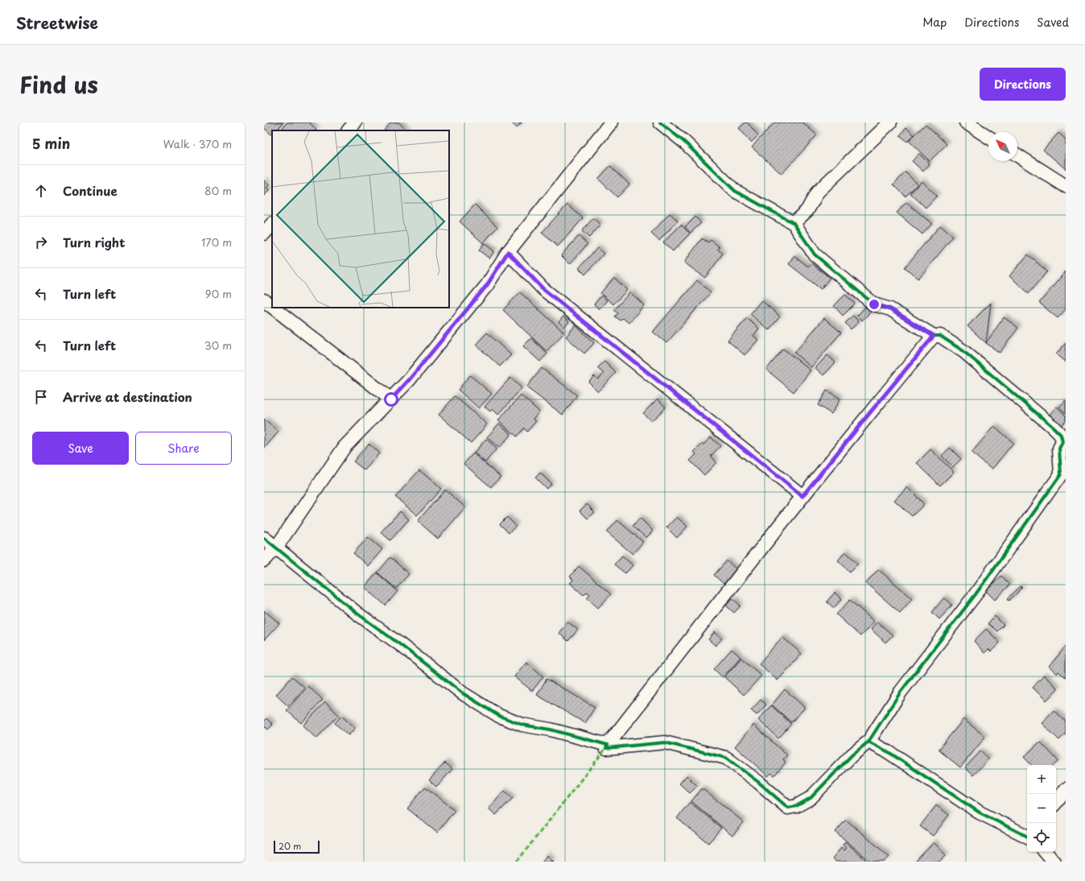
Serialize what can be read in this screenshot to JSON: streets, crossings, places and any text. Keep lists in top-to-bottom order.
{
  "scale_bar": "20 m",
  "north": "top left",
  "page": {
    "header": "Streetwise",
    "nav": ["Map", "Directions", "Saved"],
    "title": "Find us",
    "buttons": [
      "Directions",
      ["Save", "Share"]
    ],
    "heading": ["5 min", "Walk · 370 m"],
    "list": [
      ["Continue", "80 m"],
      ["Turn right", "170 m"],
      ["Turn left", "90 m"],
      ["Turn left", "30 m"],
      "Arrive at destination"
    ],
    "map_buttons": ["+", "−"],
    "scale": "20 m"
  }
}
